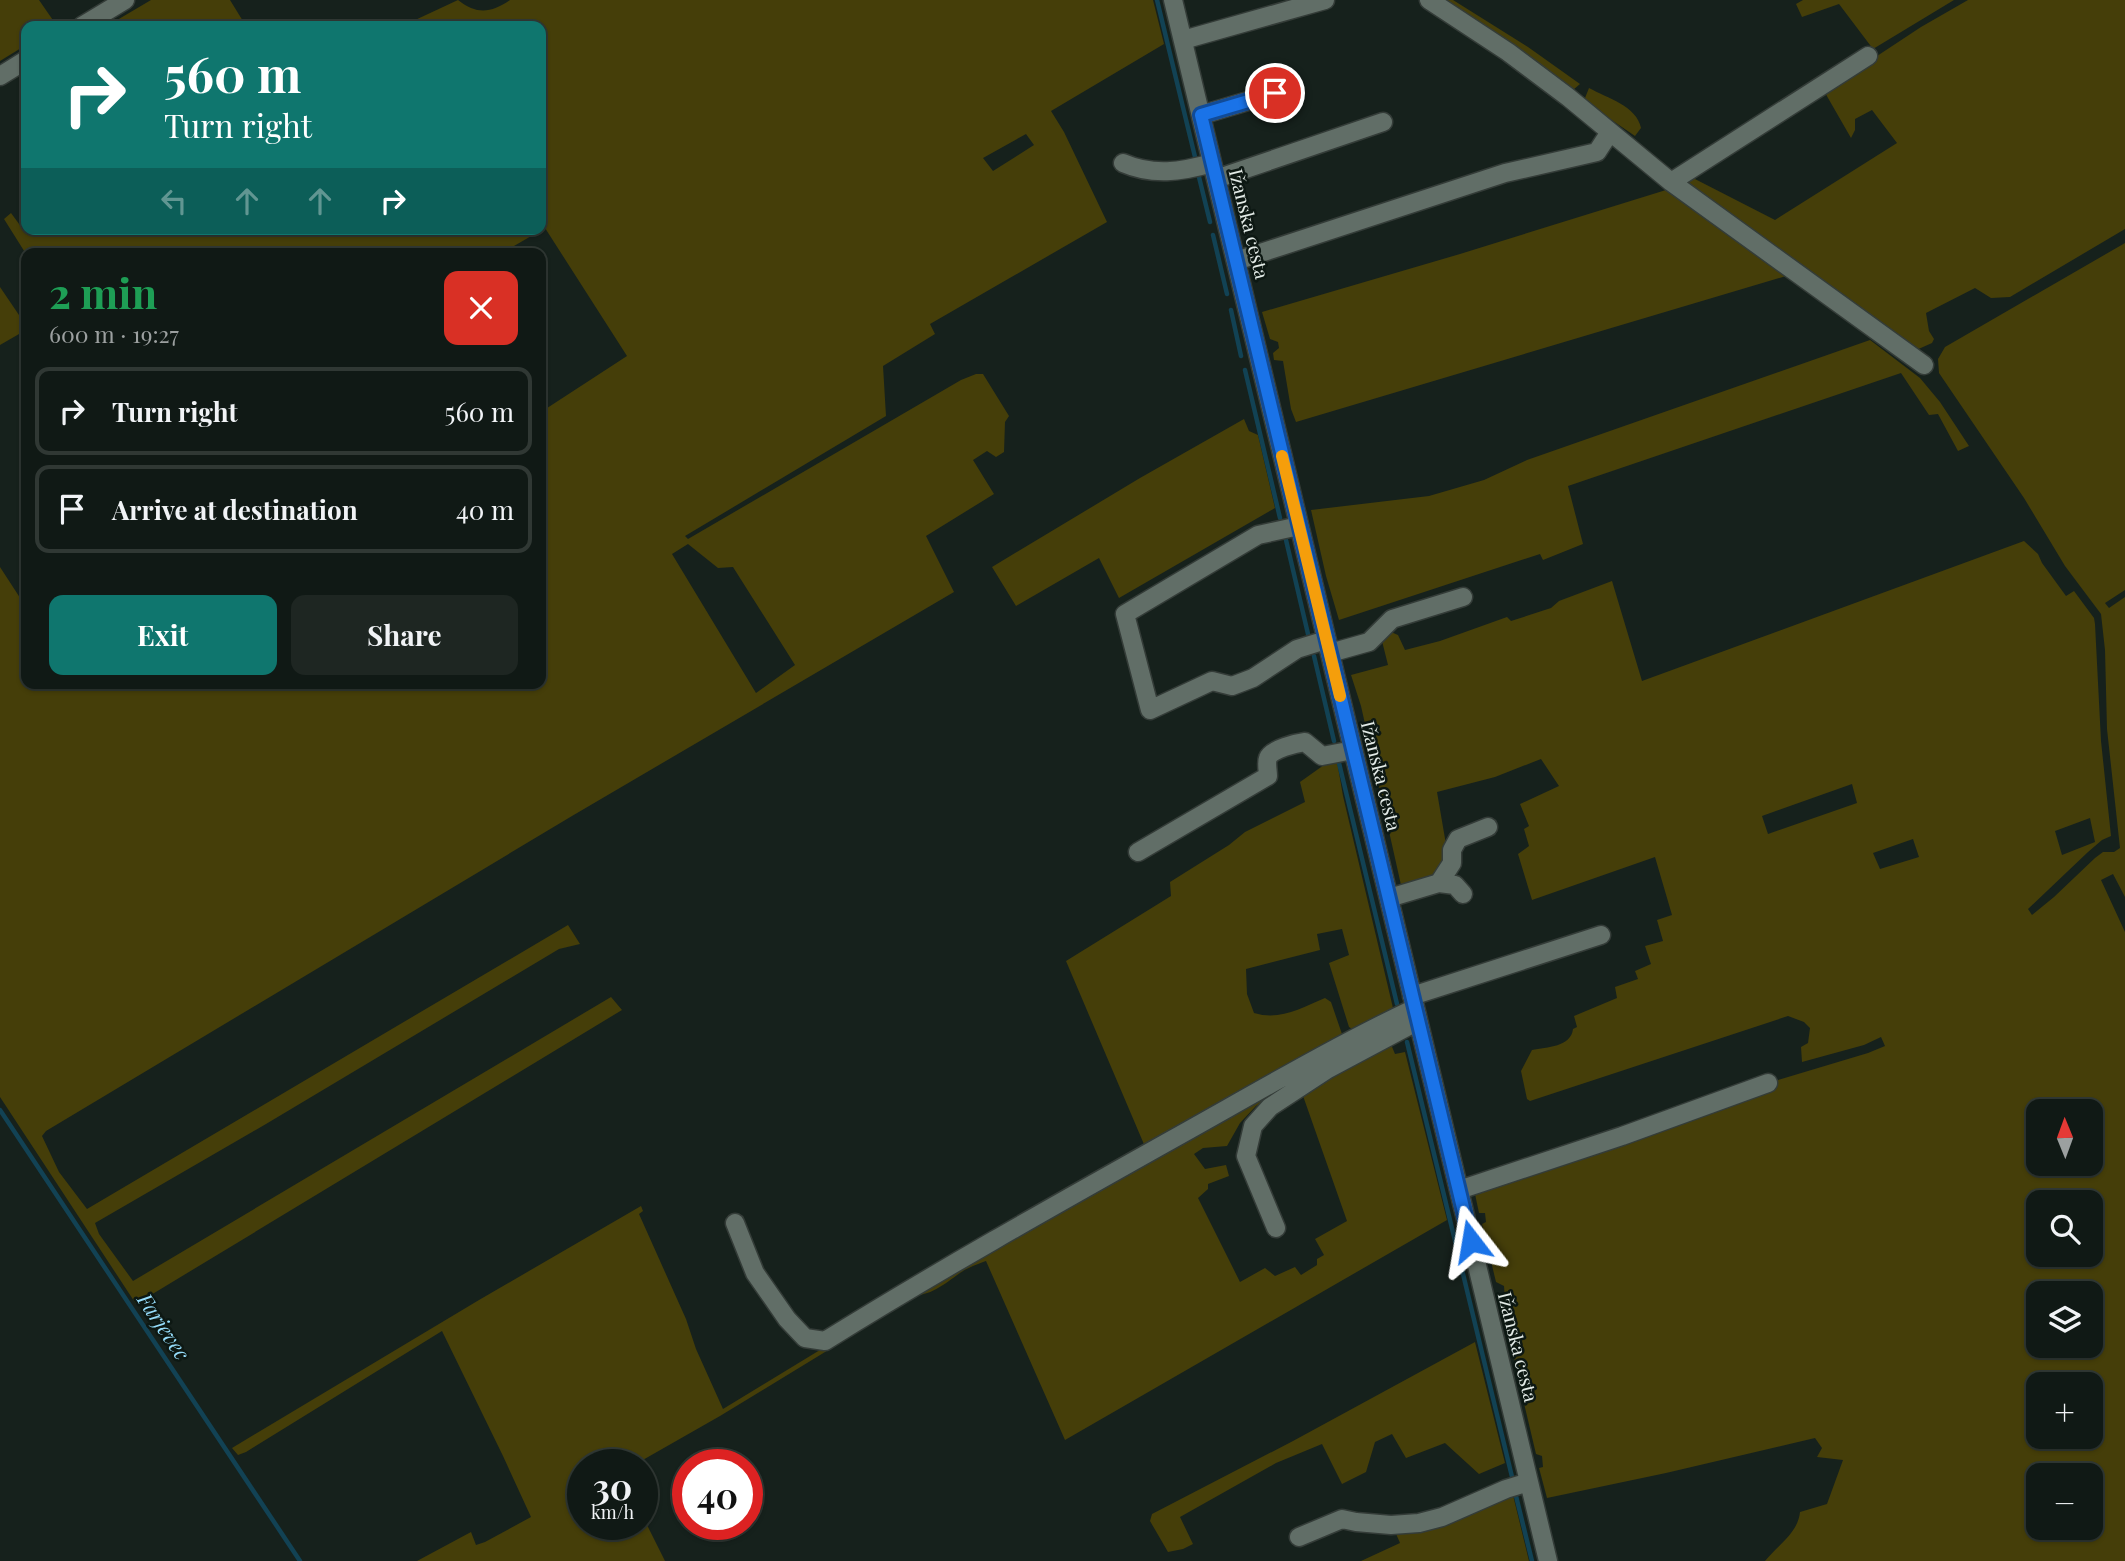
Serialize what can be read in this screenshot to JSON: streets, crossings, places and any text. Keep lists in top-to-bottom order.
{
  "streets": {
    "street": ["Ižanska cesta"]
  },
  "water": ["Farjevec"],
  "north": "top",
  "page": {
    "turn": ["560 m", "Turn right"],
    "heading": ["2 min", "600 m · 19:27"],
    "list": [
      {
        "name": "Turn right",
        "value": "560 m"
      },
      {
        "name": "Arrive at destination",
        "value": "40 m"
      }
    ],
    "buttons": ["Exit", "Share"],
    "map_buttons": ["+", "−"],
    "speed": "30 km/h",
    "limit": "40"
  }
}
